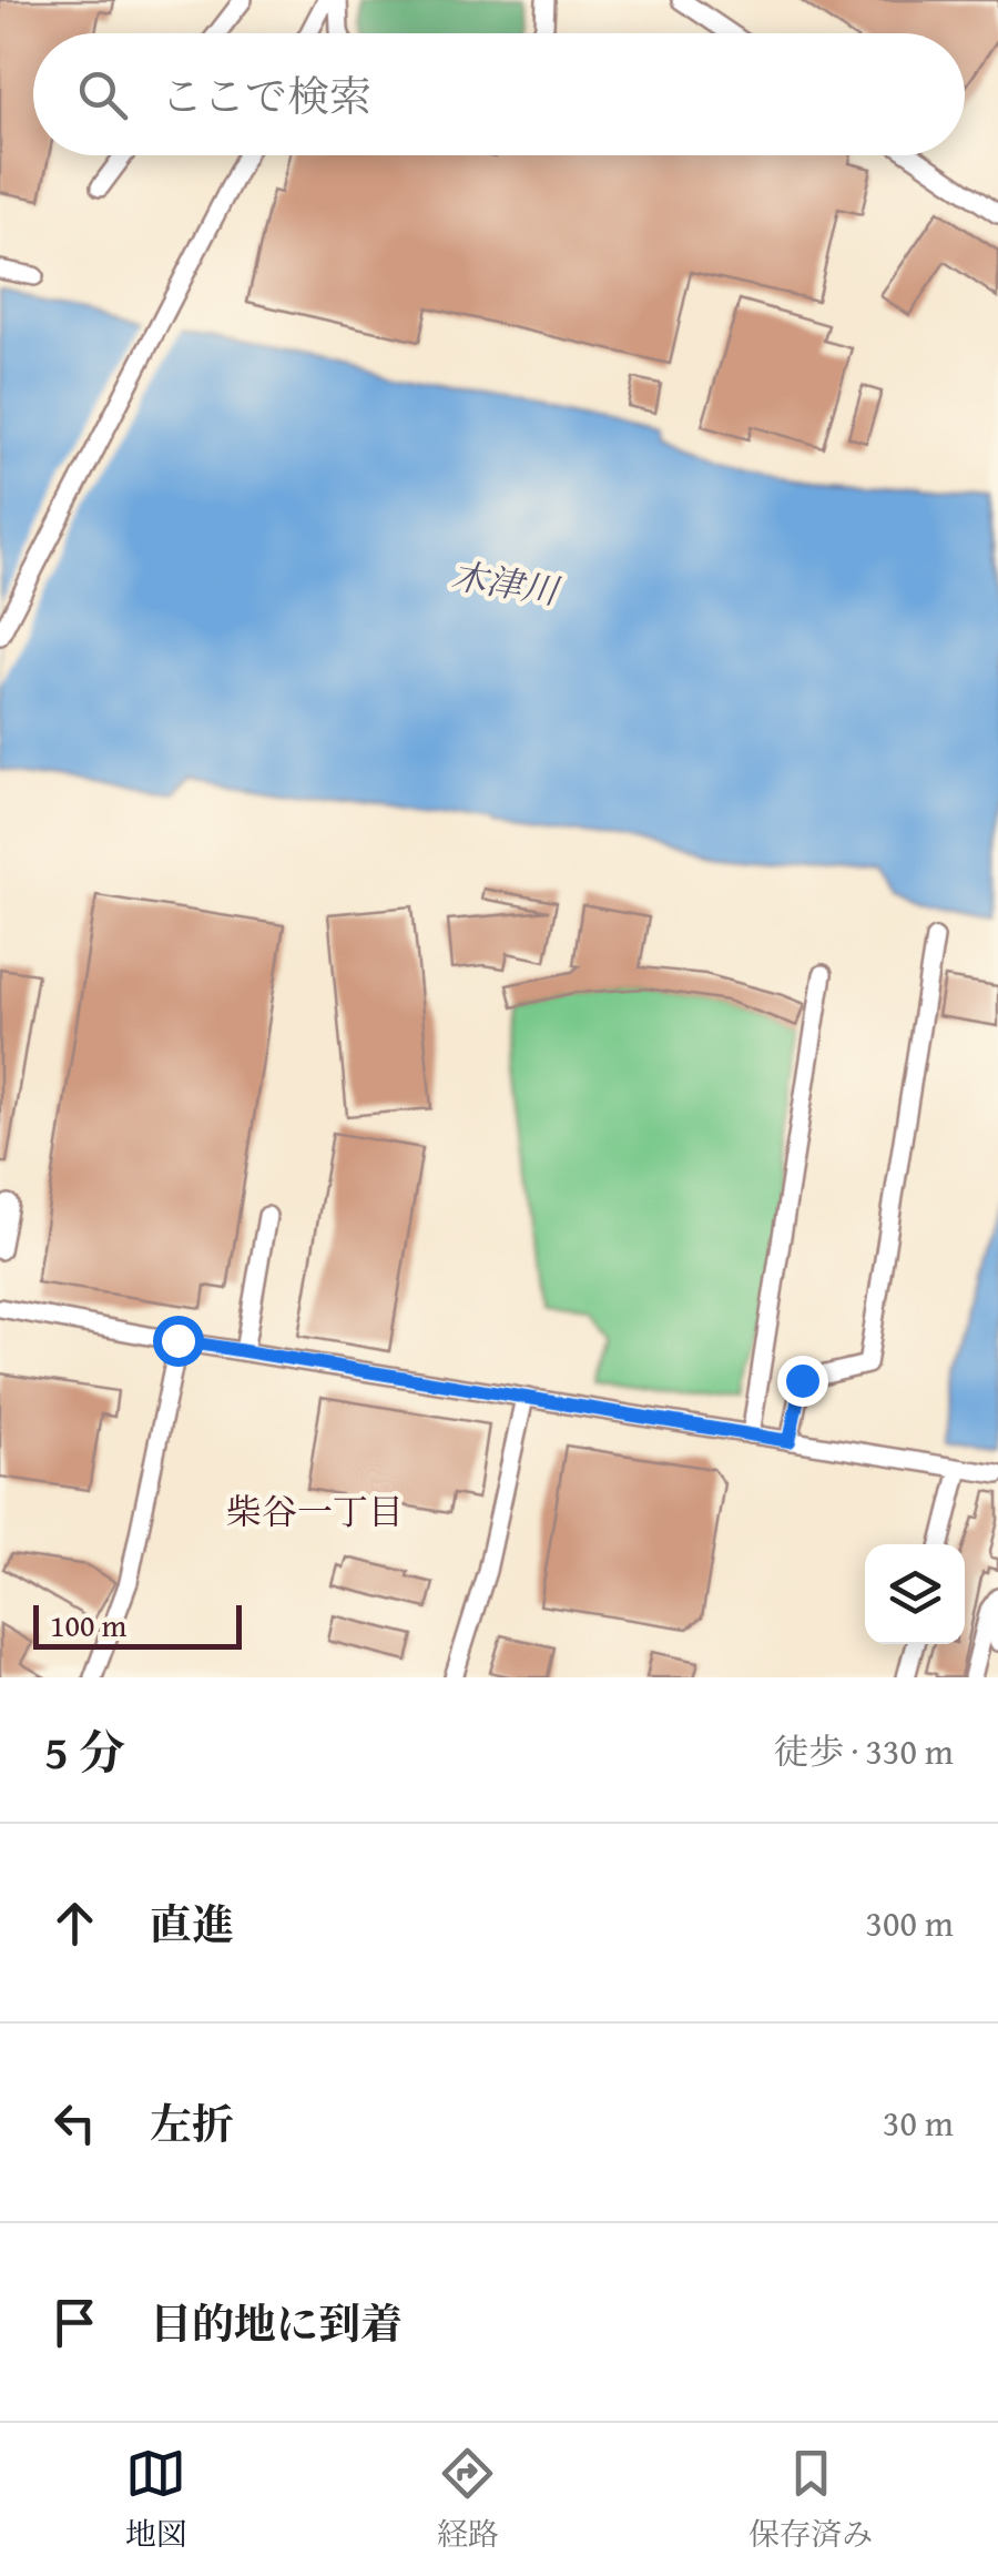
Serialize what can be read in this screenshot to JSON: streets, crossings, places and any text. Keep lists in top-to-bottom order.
{
  "districts": ["柴谷一丁目"],
  "water": ["木津川"],
  "scale_bar": "100 m",
  "page": {
    "search": "ここで検索",
    "scale": "100 m",
    "heading": ["5 分", "徒歩 · 330 m"],
    "list": [
      ["直進", "300 m"],
      ["左折", "30 m"],
      "目的地に到着"
    ],
    "nav": ["地図", "経路", "保存済み"]
  }
}
